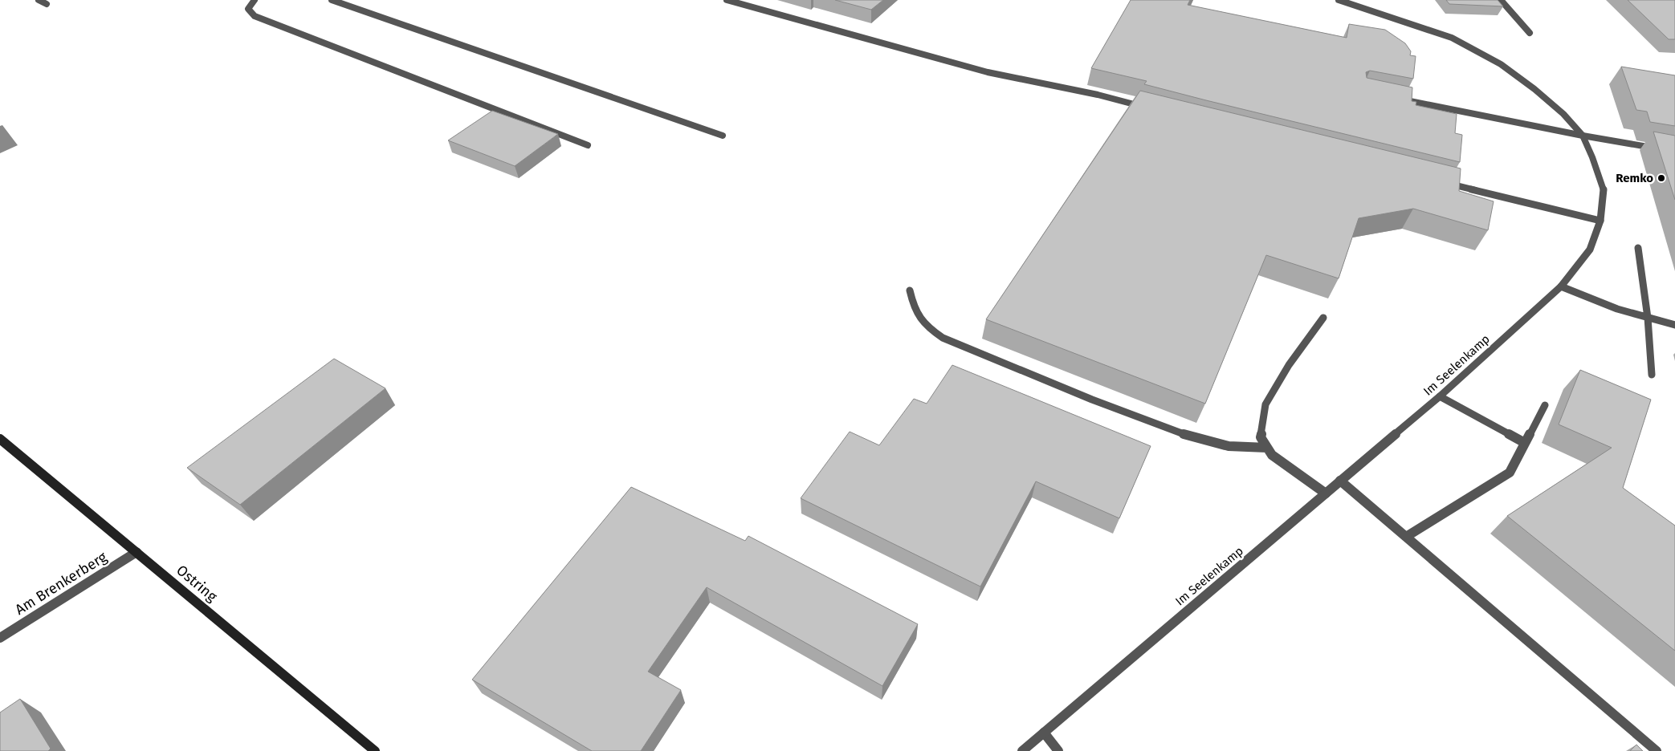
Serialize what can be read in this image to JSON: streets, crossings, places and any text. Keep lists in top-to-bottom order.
{
  "streets": {
    "street": ["Im Seelenkamp", "Am Brenkerberg", "Ostring"]
  },
  "crossings": [
    ["Am Brenkerberg", "Ostring"]
  ],
  "places": ["Remko"]
}
